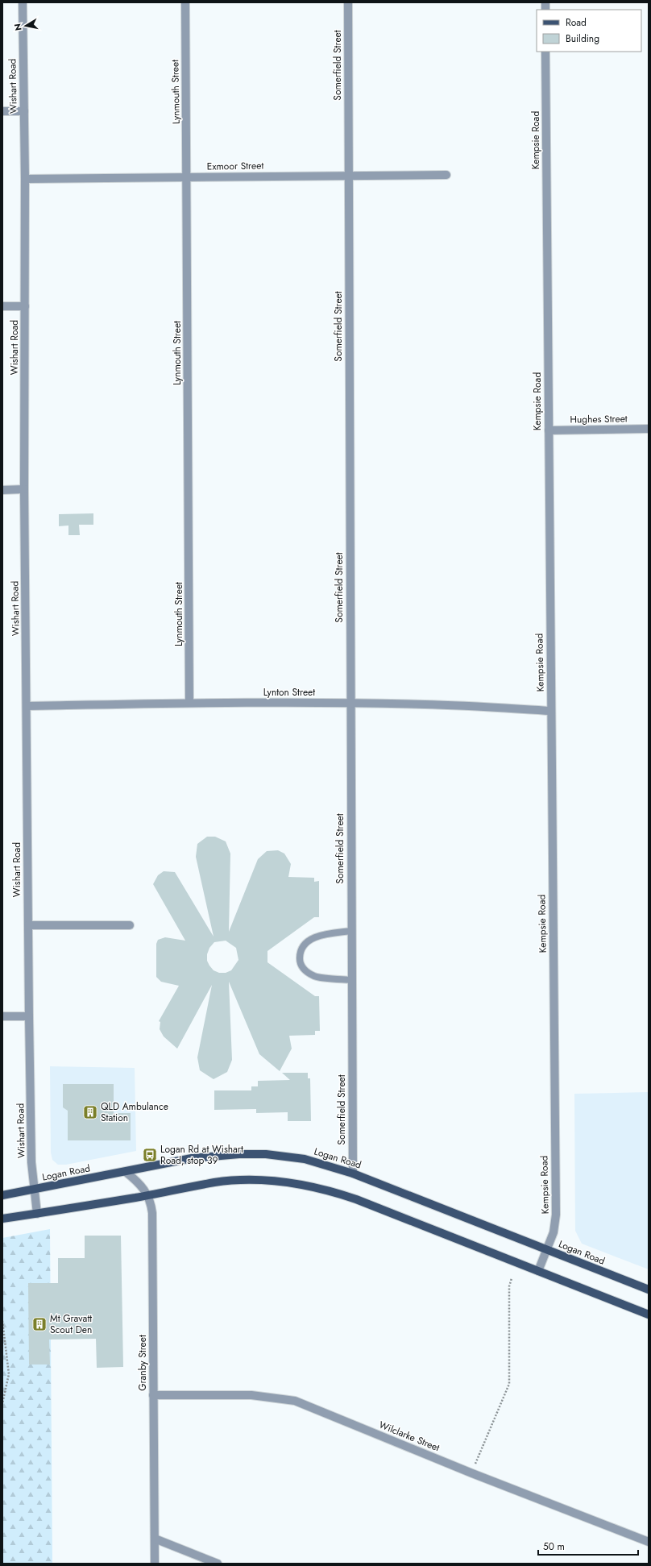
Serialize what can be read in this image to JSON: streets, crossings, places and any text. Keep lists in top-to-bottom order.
{
  "streets": {
    "main road": ["Logan Road"],
    "street": [
      "Somerfield Street",
      "Wishart Road",
      "Lynmouth Street",
      "Kempsie Road",
      "Exmoor Street",
      "Hughes Street",
      "Lynton Street",
      "Granby Street",
      "Wilclarke Street"
    ]
  },
  "crossings": [
    ["Somerfield Street", "Exmoor Street"],
    ["Somerfield Street", "Lynton Street"],
    ["Somerfield Street", "Logan Road"],
    ["Wishart Road", "Exmoor Street"],
    ["Wishart Road", "Lynton Street"],
    ["Wishart Road", "Logan Road"],
    ["Lynmouth Street", "Exmoor Street"],
    ["Lynmouth Street", "Lynton Street"],
    ["Kempsie Road", "Hughes Street"],
    ["Kempsie Road", "Lynton Street"],
    ["Kempsie Road", "Logan Road"],
    ["Logan Road", "Granby Street"],
    ["Granby Street", "Wilclarke Street"]
  ],
  "places": {
    "building": ["QLD Ambulance Station", "Mt Gravatt Scout Den"],
    "bus stop": ["Logan Rd at Wishart Road, stop 39"]
  },
  "legend": ["Road", "Building"],
  "scale_bar": "50 m",
  "north": "left"
}
